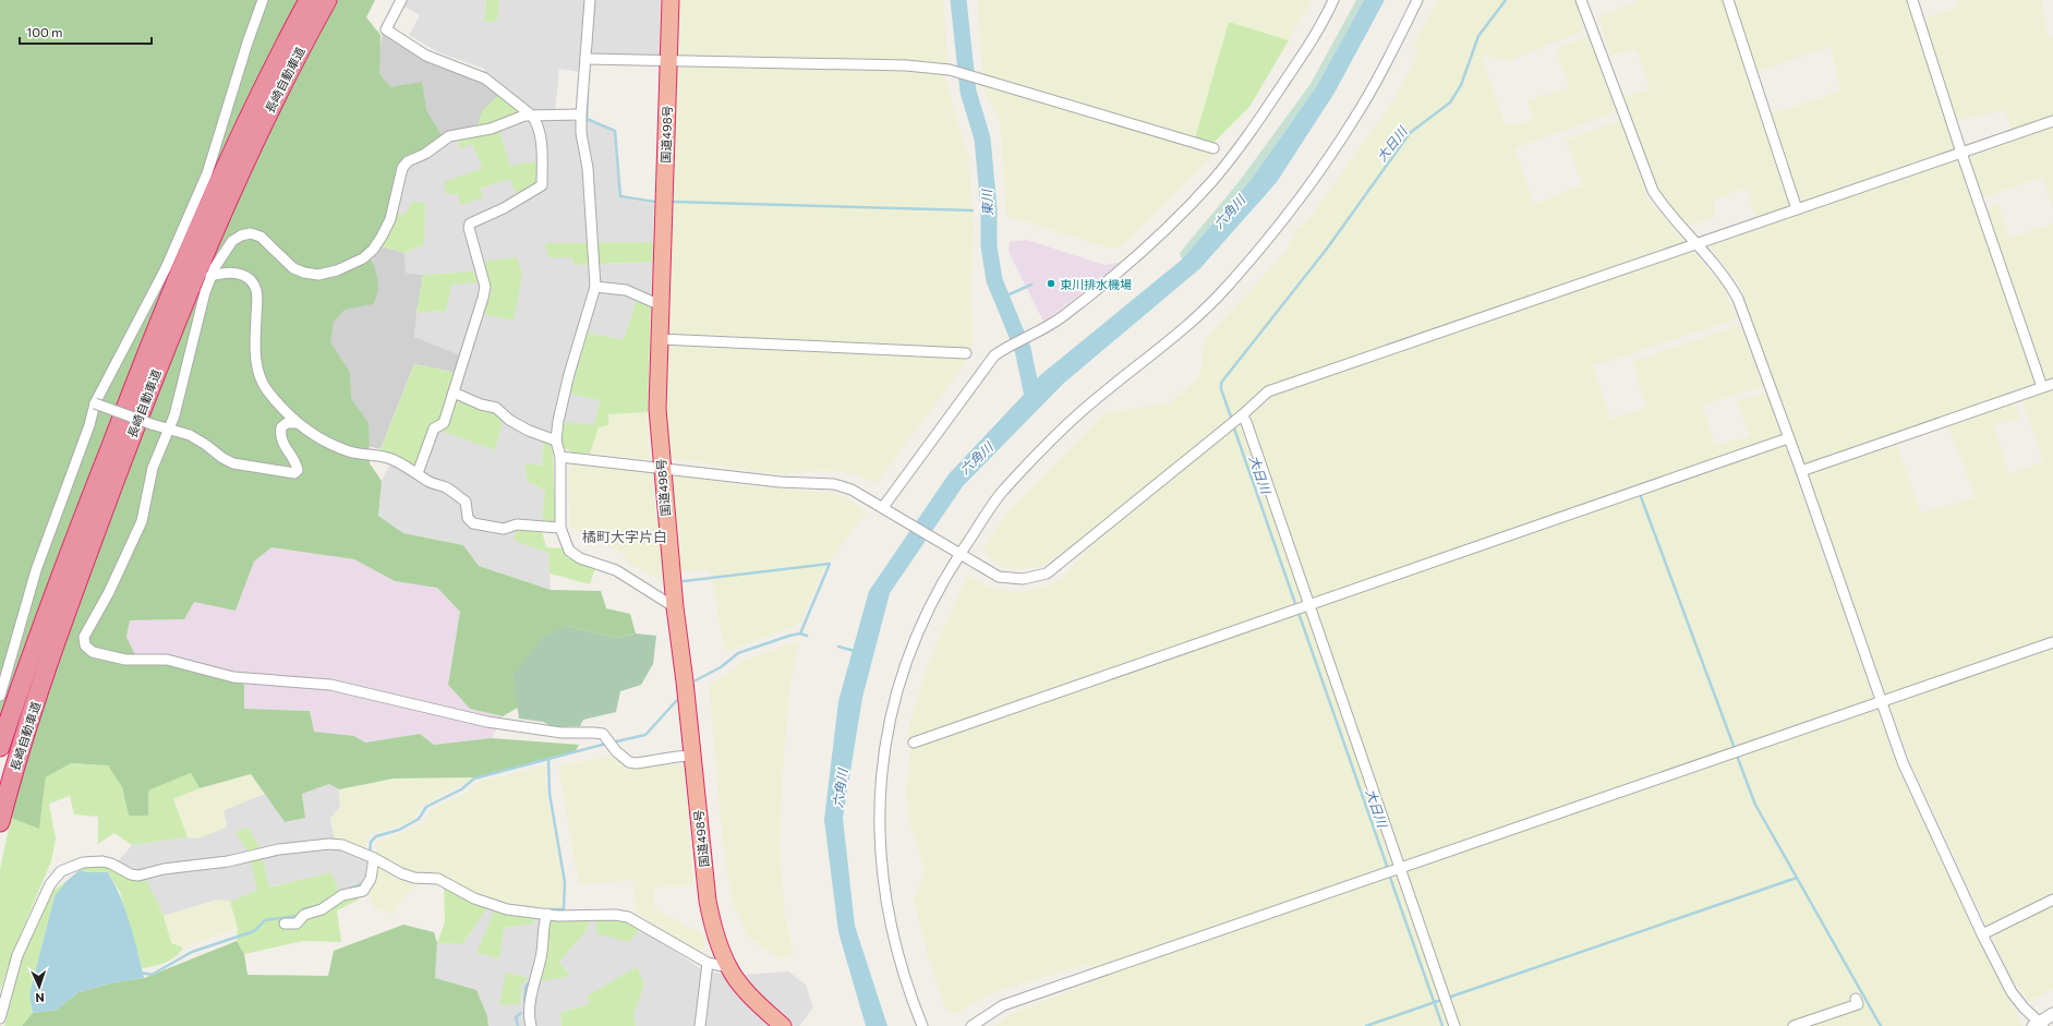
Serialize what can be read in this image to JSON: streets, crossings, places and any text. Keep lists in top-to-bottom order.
{
  "streets": {
    "highway": ["長崎自動車道", "国道498号"]
  },
  "districts": ["橘町大字片白"],
  "water": ["大日川", "東川", "六角川"],
  "places": ["東川排水機場"],
  "scale_bar": "100 m",
  "north": "bottom"
}
